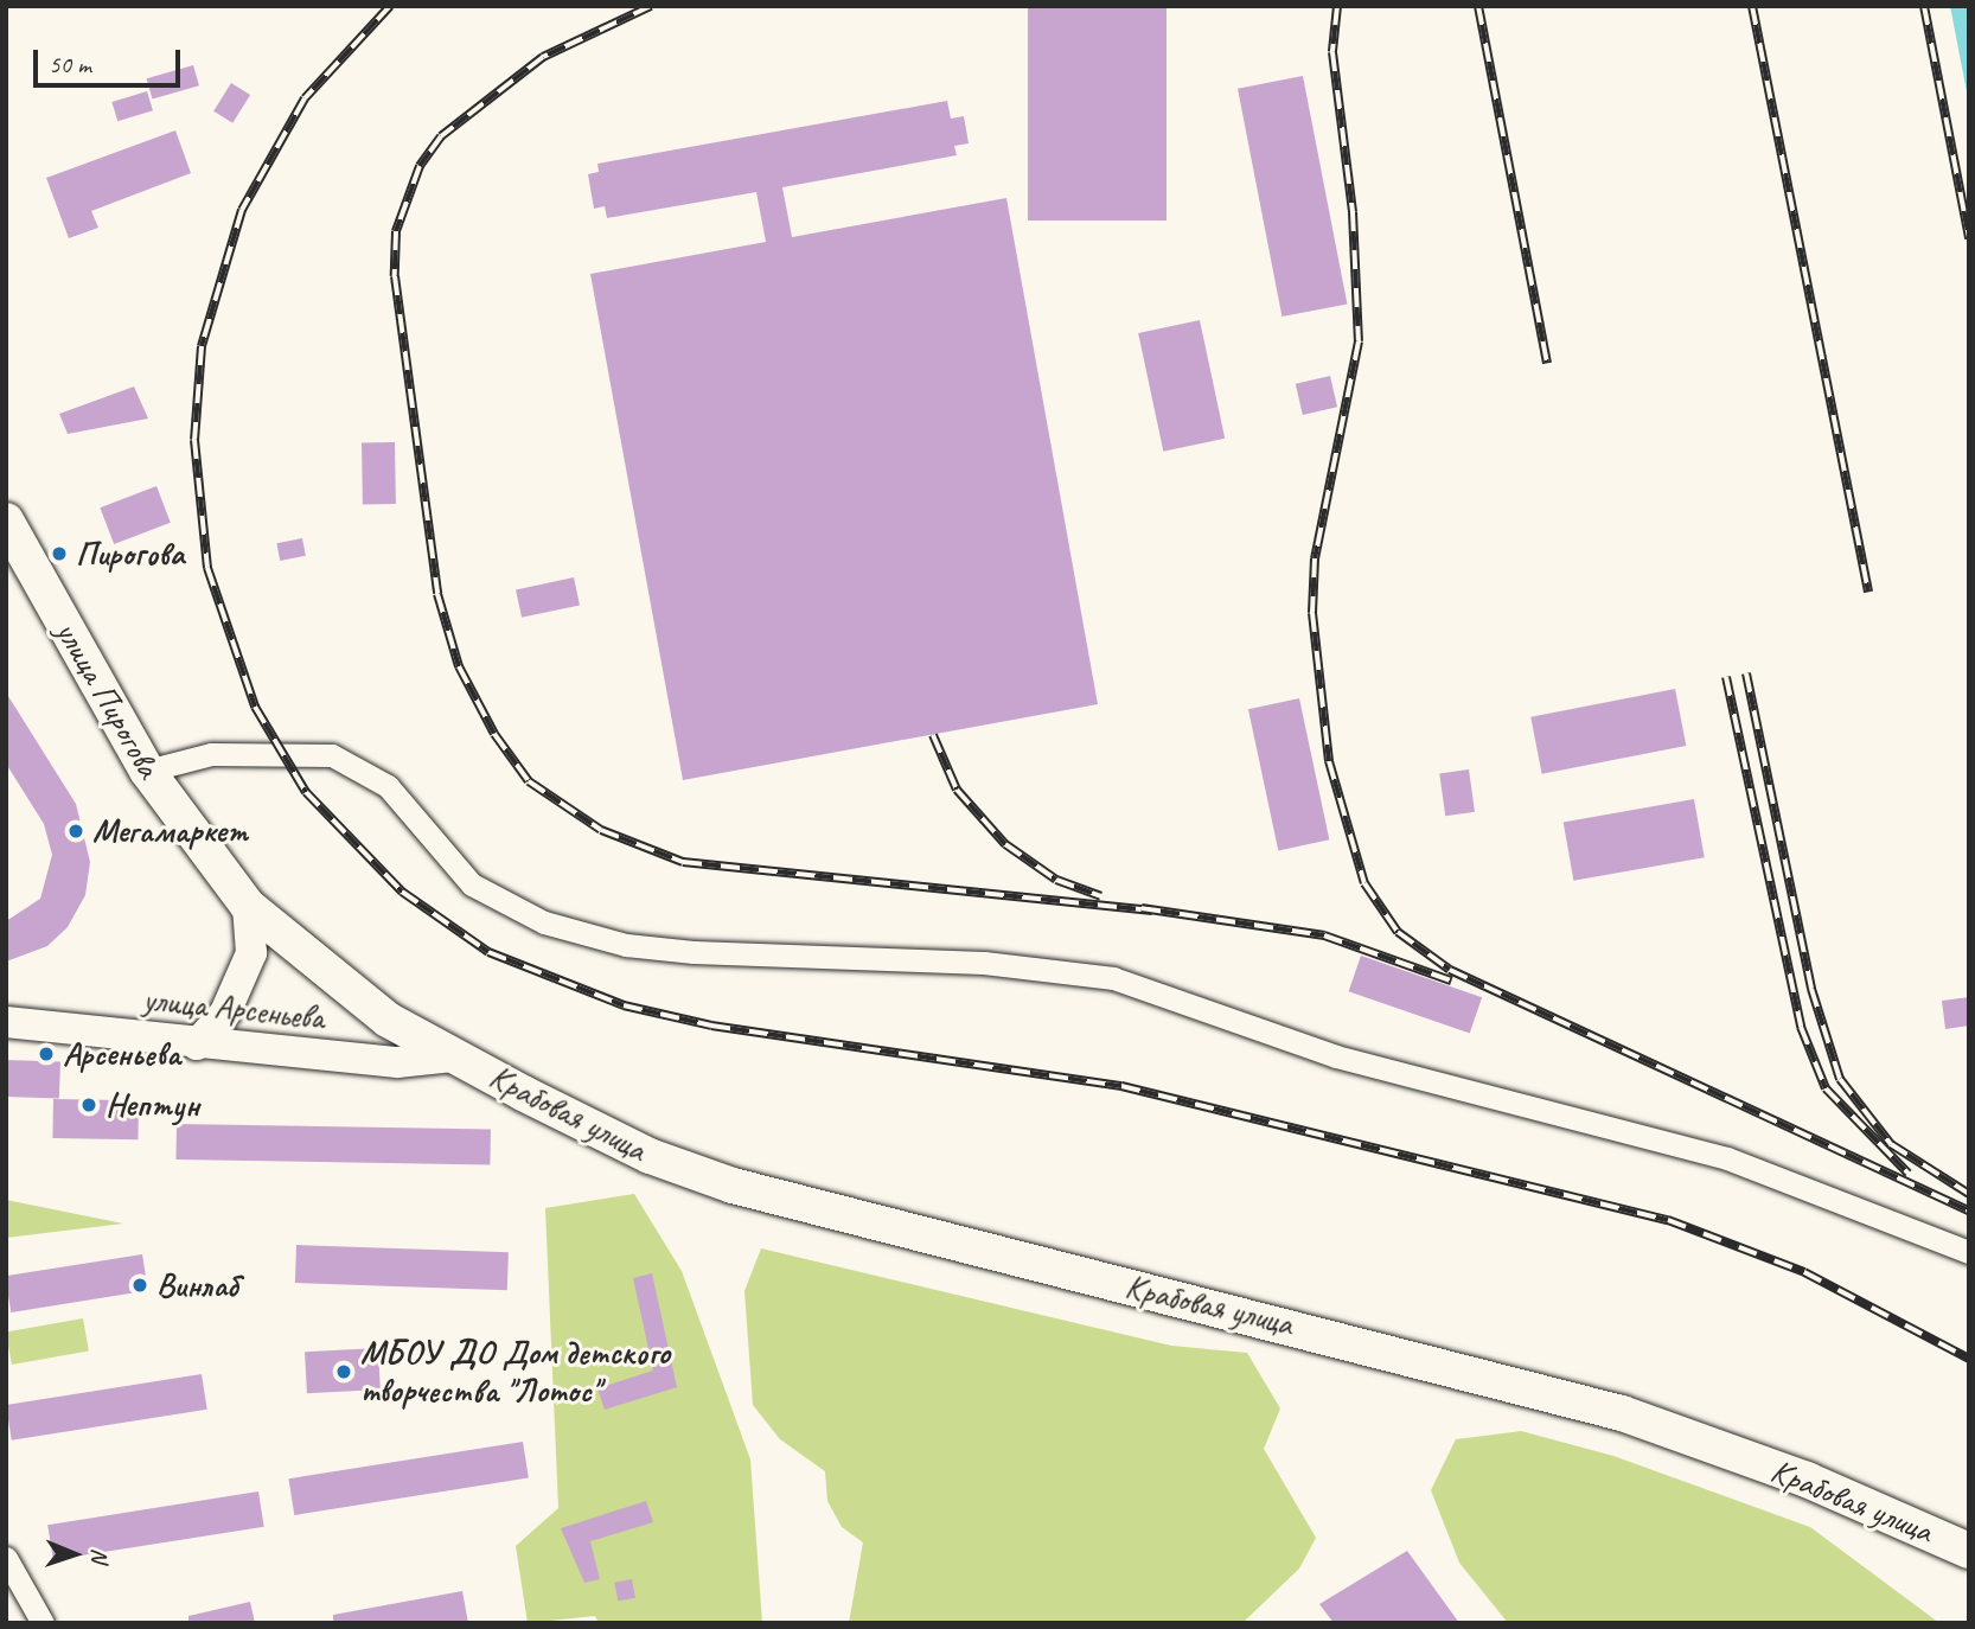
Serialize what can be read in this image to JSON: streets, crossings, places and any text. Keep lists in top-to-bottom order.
{
  "streets": {
    "main road": ["улица Пирогова", "улица Арсеньева", "Крабовая улица"]
  },
  "crossings": [
    ["улица Пирогова", "улица Арсеньева"],
    ["улица Пирогова", "Крабовая улица"],
    ["улица Арсеньева", "Крабовая улица"]
  ],
  "places": [
    "Пирогова",
    "Мегамаркет",
    "Арсеньева",
    "Нептун",
    "Винлаб",
    "МБОУ ДО Дом детского творчества \"Лотос\""
  ],
  "scale_bar": "50 m",
  "north": "right"
}
